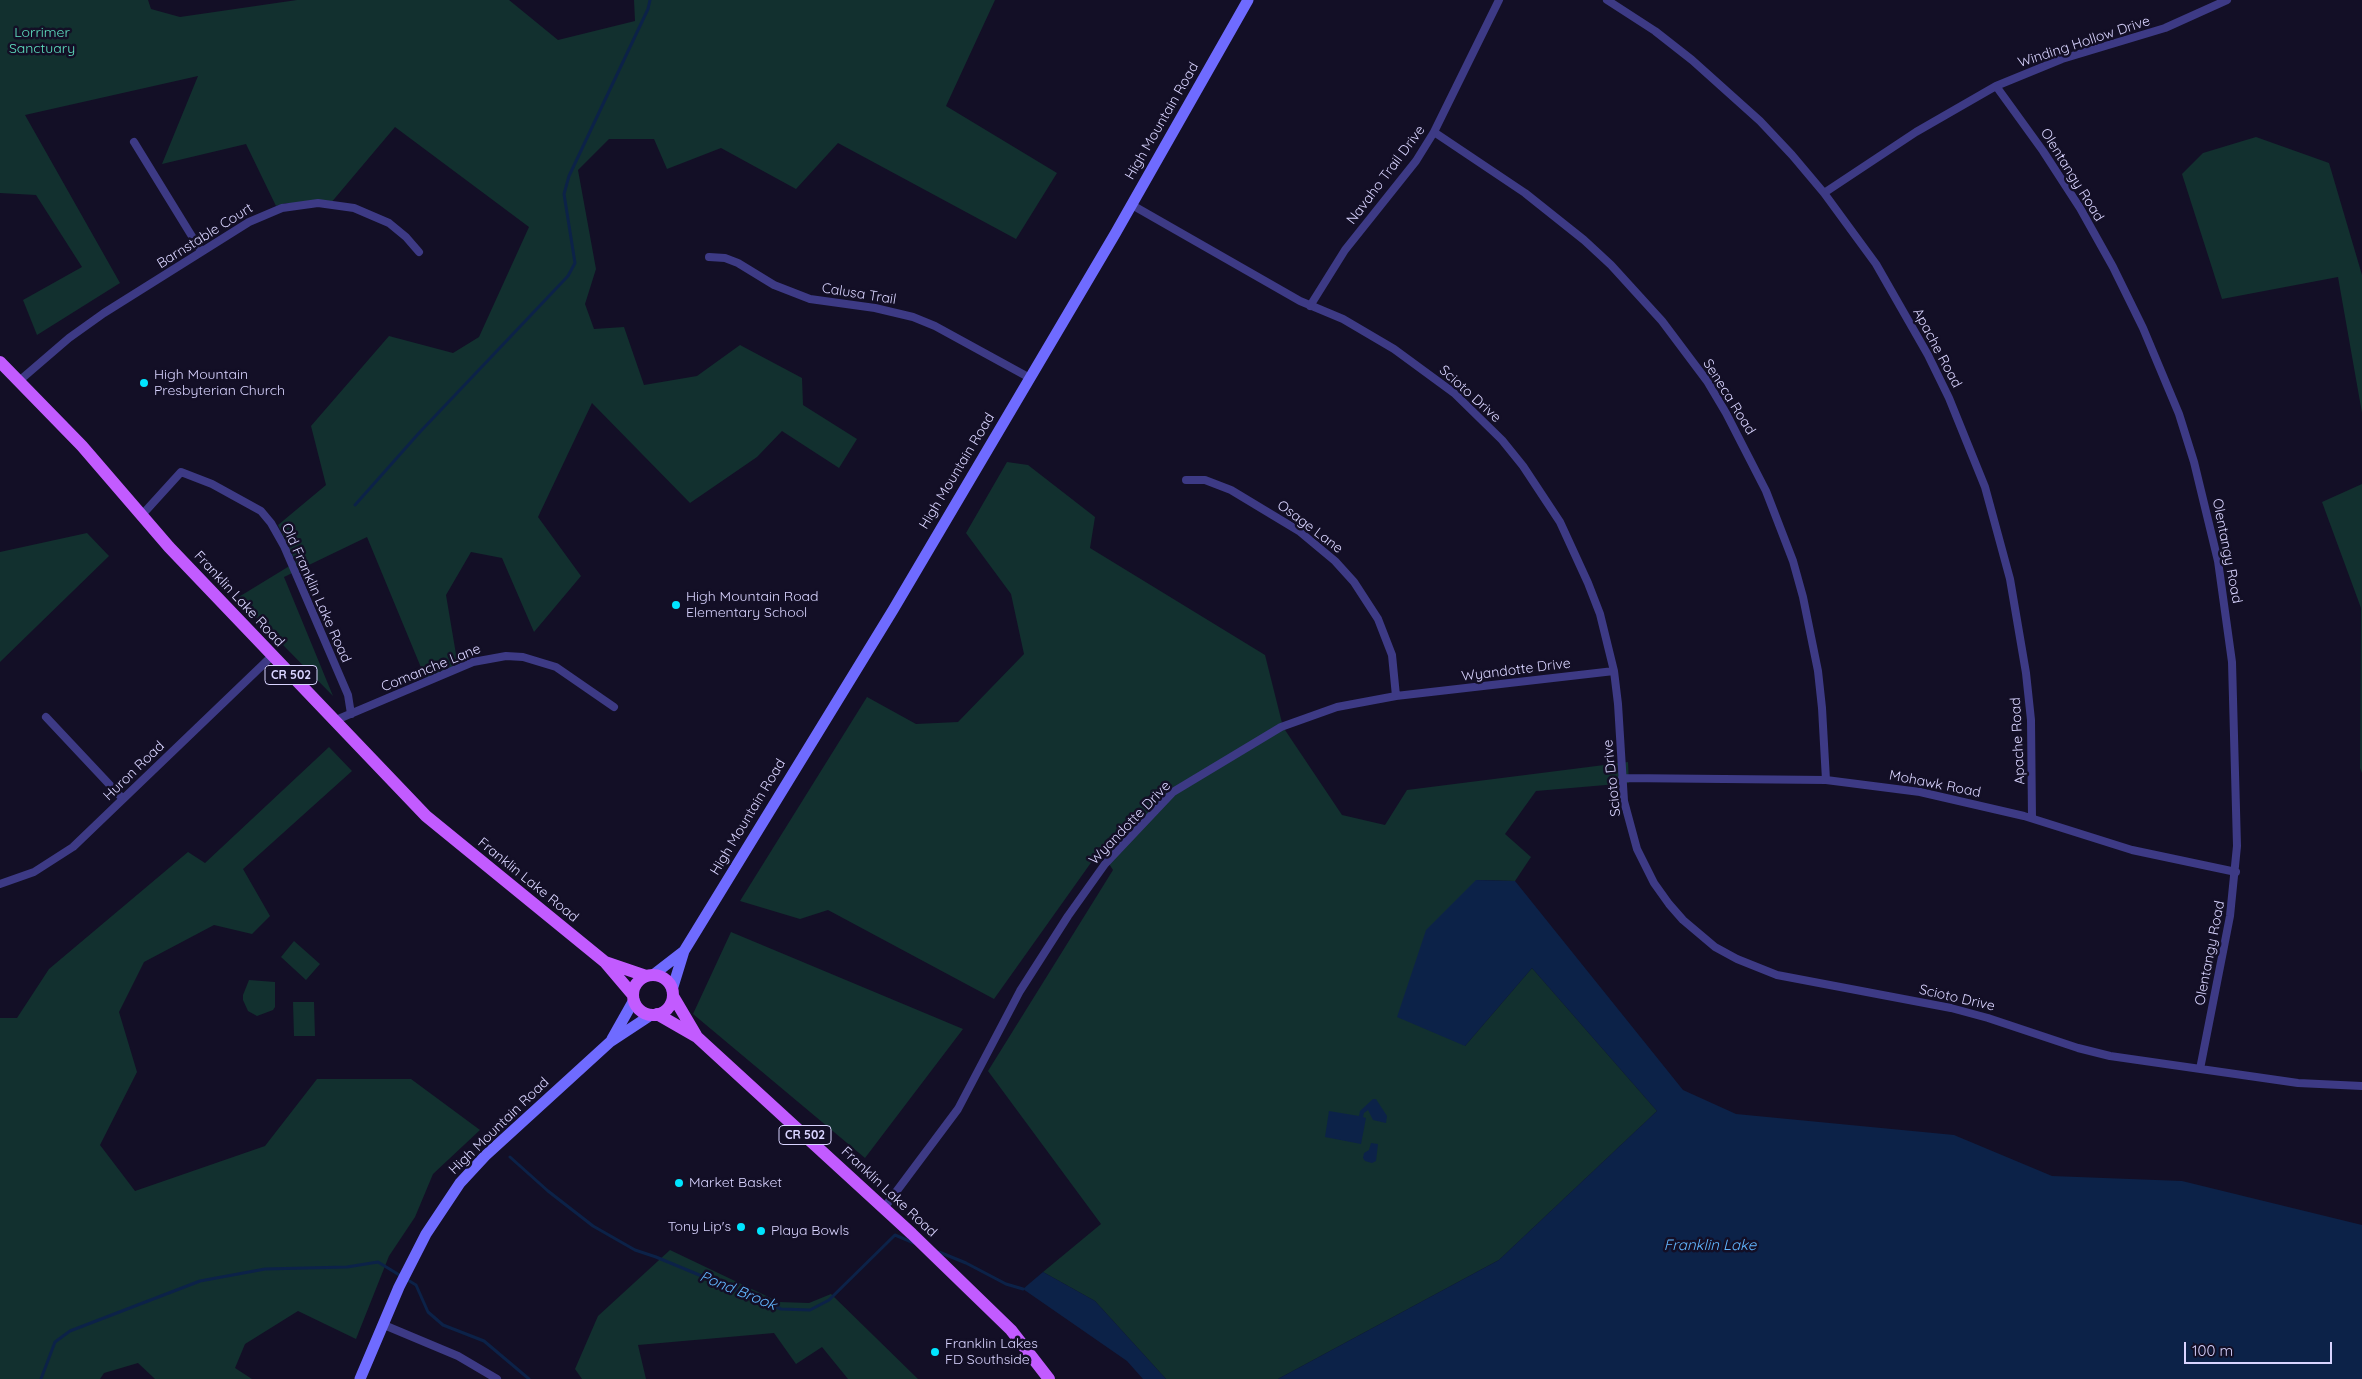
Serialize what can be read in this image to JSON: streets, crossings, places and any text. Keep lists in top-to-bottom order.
{
  "streets": {
    "main road": ["High Mountain Road", "Franklin Lake Road", "CR 502"],
    "street": [
      "Winding Hollow Drive",
      "Navaho Trail Drive",
      "Olentangy Road",
      "Barnstable Court",
      "Calusa Trail",
      "Apache Road",
      "Scioto Drive",
      "Seneca Road",
      "Osage Lane",
      "Old Franklin Lake Road",
      "Comanche Lane",
      "Wyandotte Drive",
      "Huron Road",
      "Mohawk Road"
    ]
  },
  "crossings": [
    ["Winding Hollow Drive", "Olentangy Road"],
    ["Winding Hollow Drive", "Apache Road"],
    ["High Mountain Road", "Calusa Trail"],
    ["High Mountain Road", "Scioto Drive"],
    ["High Mountain Road", "Franklin Lake Road"],
    ["High Mountain Road", "CR 502"],
    ["Navaho Trail Drive", "Scioto Drive"],
    ["Navaho Trail Drive", "Seneca Road"],
    ["Olentangy Road", "Scioto Drive"],
    ["Olentangy Road", "Mohawk Road"],
    ["Barnstable Court", "Franklin Lake Road"],
    ["Apache Road", "Mohawk Road"],
    ["Scioto Drive", "Wyandotte Drive"],
    ["Scioto Drive", "Mohawk Road"],
    ["Seneca Road", "Mohawk Road"],
    ["Osage Lane", "Wyandotte Drive"],
    ["Old Franklin Lake Road", "Franklin Lake Road"],
    ["Old Franklin Lake Road", "Comanche Lane"],
    ["Franklin Lake Road", "Comanche Lane"],
    ["Franklin Lake Road", "Wyandotte Drive"],
    ["Franklin Lake Road", "CR 502"],
    ["Franklin Lake Road", "Huron Road"]
  ],
  "water": ["Franklin Lake", "Pond Brook"],
  "parks": ["Lorrimer Sanctuary"],
  "places": [
    "High Mountain Presbyterian Church",
    "High Mountain Road Elementary School",
    "Market Basket",
    "Tony Lip's",
    "Playa Bowls",
    "Franklin Lakes FD Southside"
  ],
  "scale_bar": "100 m"
}
